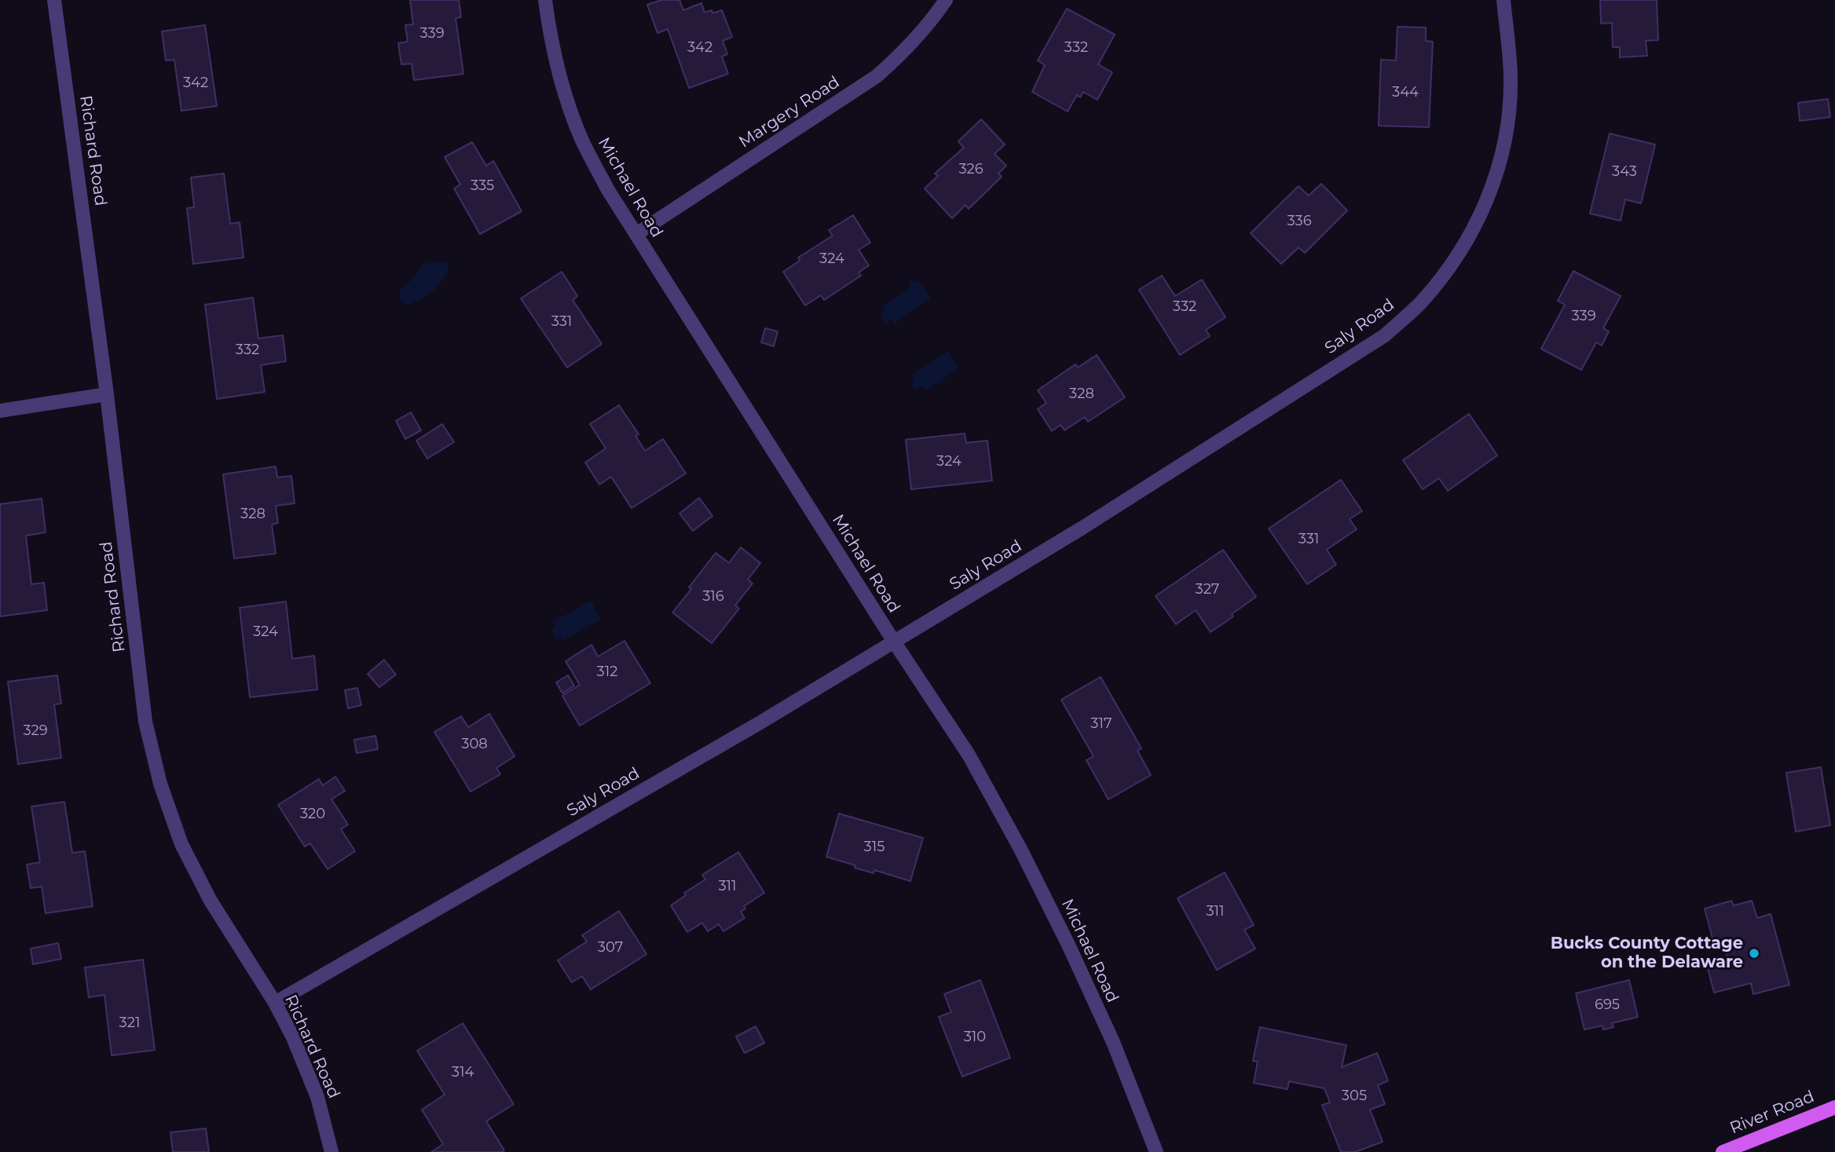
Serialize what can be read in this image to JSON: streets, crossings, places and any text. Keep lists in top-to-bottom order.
{
  "streets": {
    "main road": ["River Road"],
    "street": [
      "Margery Road",
      "Richard Road",
      "Michael Road",
      "Saly Road"
    ]
  },
  "crossings": [
    ["Margery Road", "Michael Road"],
    ["Richard Road", "Saly Road"],
    ["Michael Road", "Saly Road"]
  ],
  "places": ["Bucks County Cottage on the Delaware"],
  "house_numbers": [
    "339",
    "342",
    "332",
    "342",
    "344",
    "326",
    "343",
    "335",
    "336",
    "324",
    "332",
    "339",
    "331",
    "332",
    "328",
    "324",
    "328",
    "331",
    "327",
    "316",
    "324",
    "312",
    "317",
    "329",
    "308",
    "320",
    "315",
    "311",
    "311",
    "307",
    "695",
    "321",
    "310",
    "314",
    "305"
  ]
}
